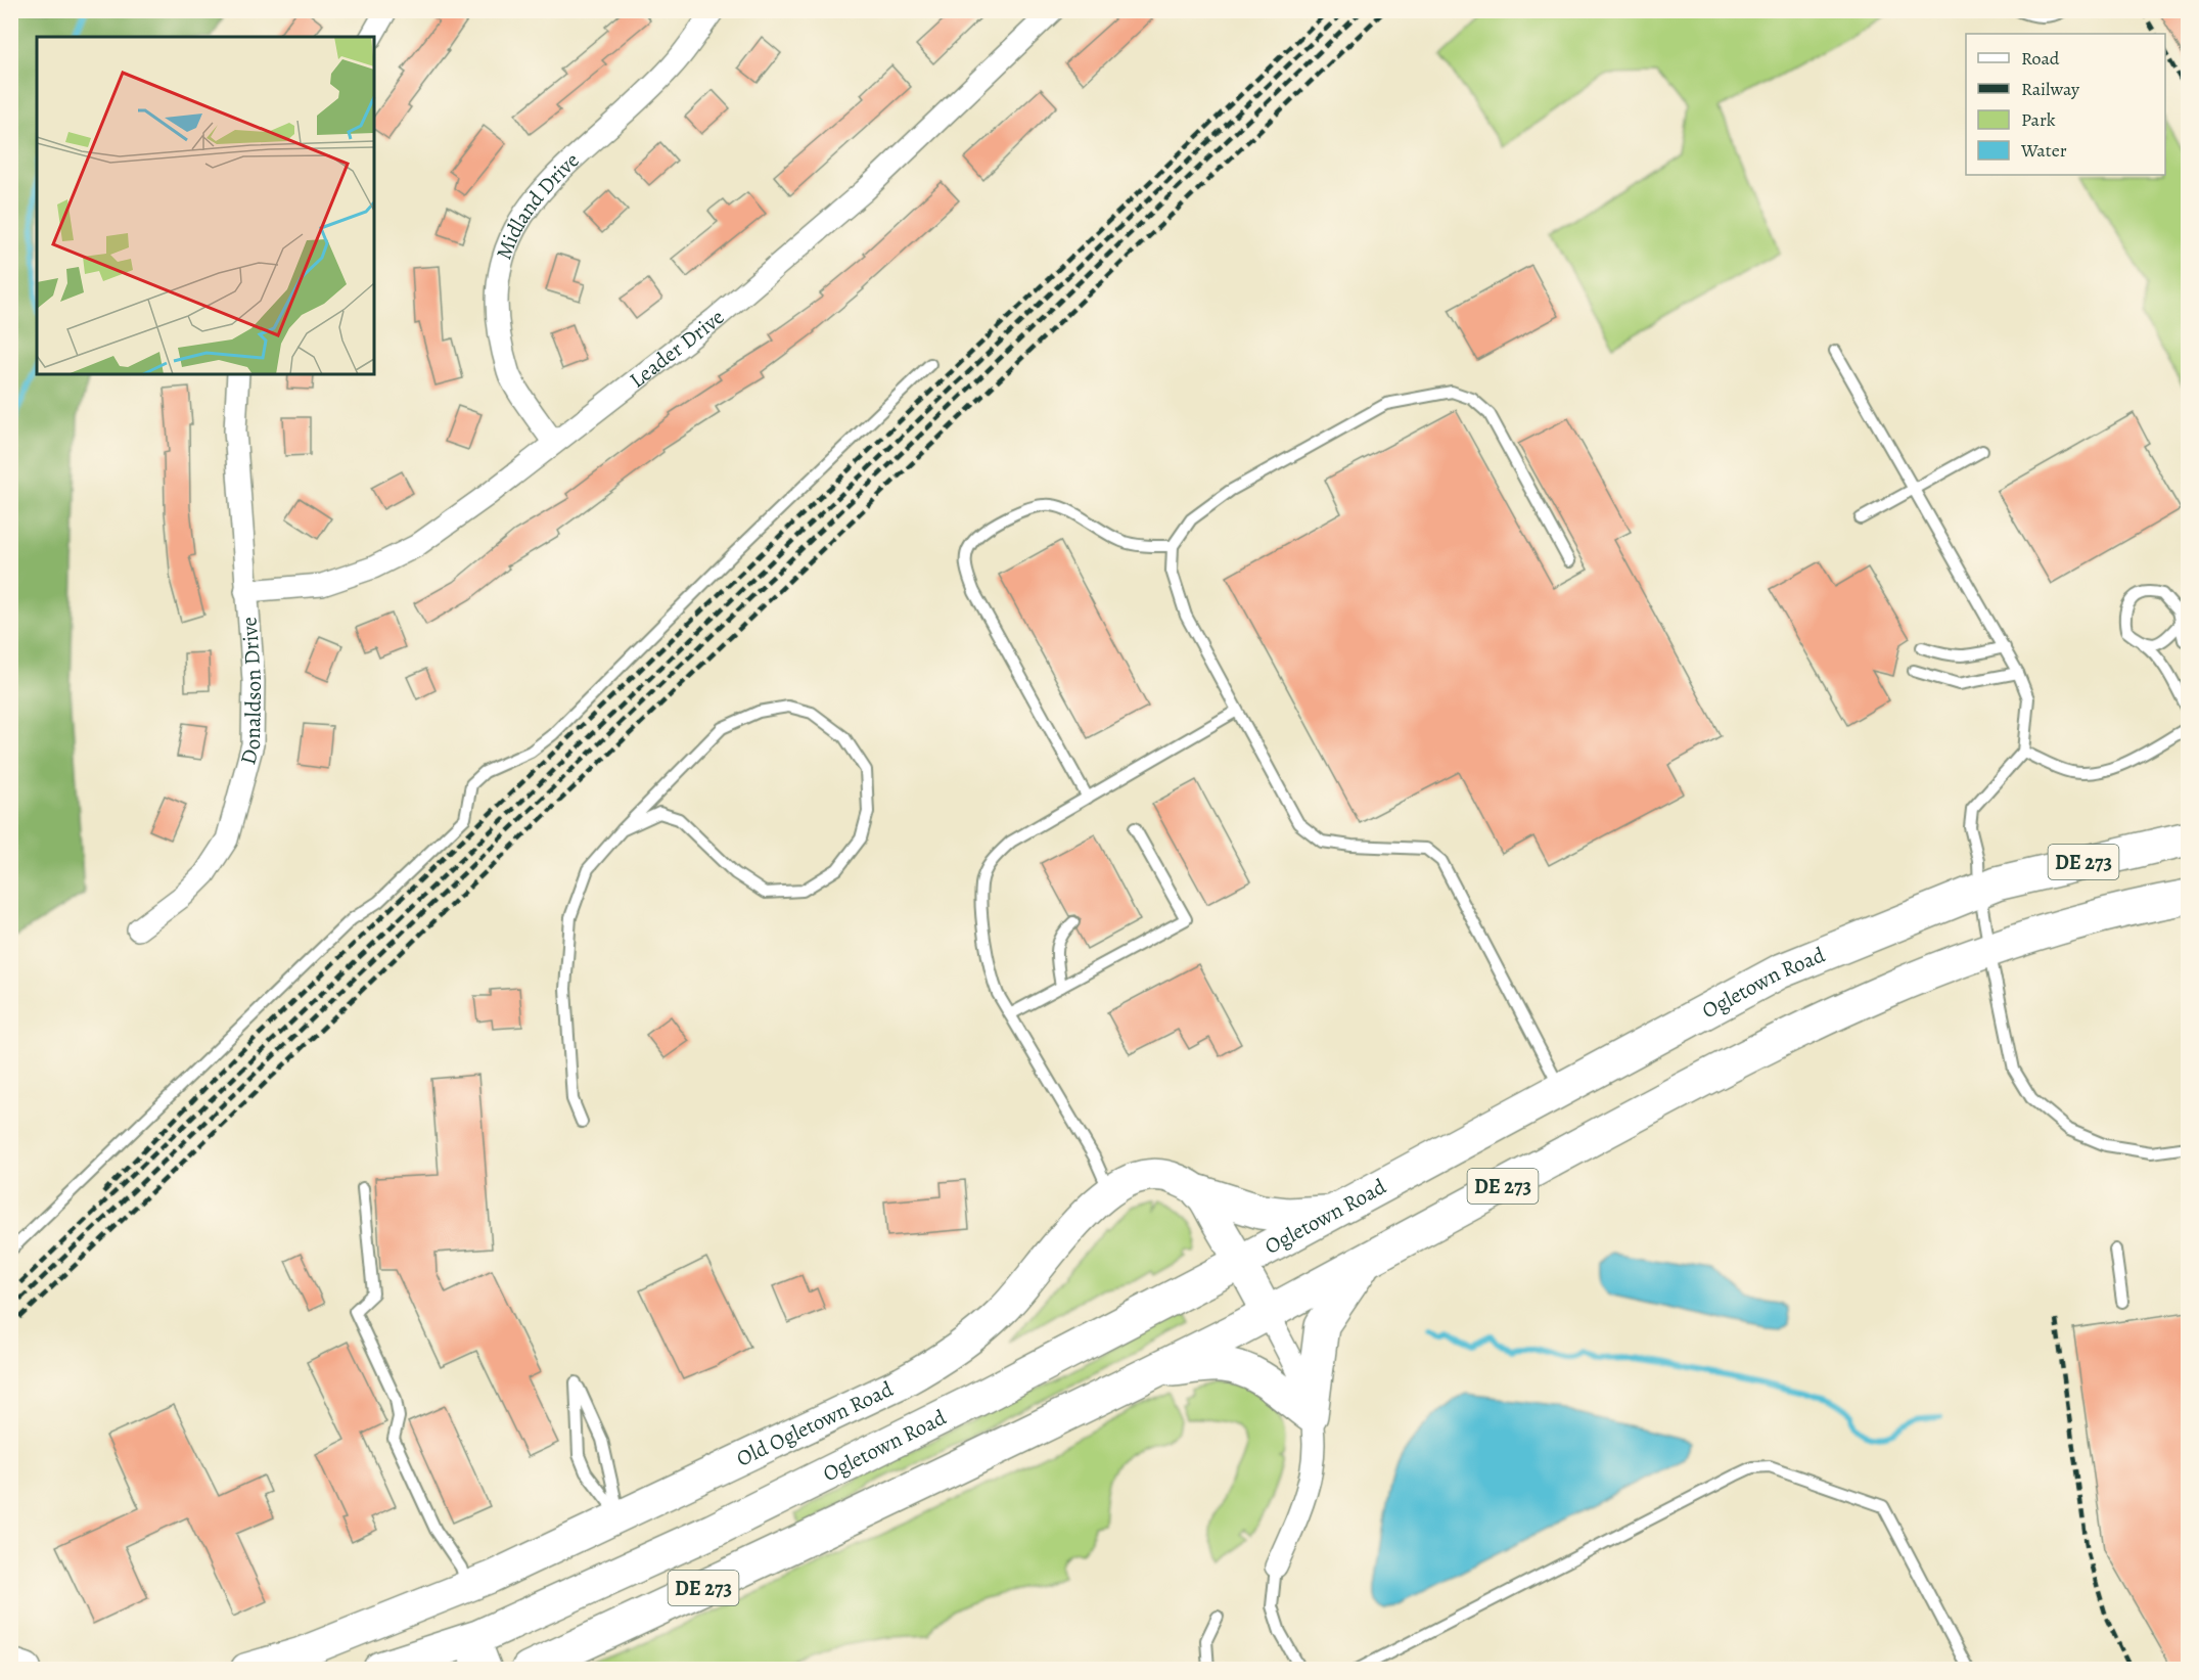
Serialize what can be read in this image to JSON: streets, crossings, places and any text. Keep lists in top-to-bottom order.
{
  "streets": {
    "main road": ["DE 273", "Ogletown Road"],
    "street": [
      "Midland Drive",
      "Leader Drive",
      "Donaldson Drive",
      "Old Ogletown Road"
    ]
  },
  "crossings": [
    ["Midland Drive", "Leader Drive"],
    ["Leader Drive", "Donaldson Drive"]
  ],
  "legend": [
    "Road",
    "Railway",
    "Park",
    "Water"
  ]
}
